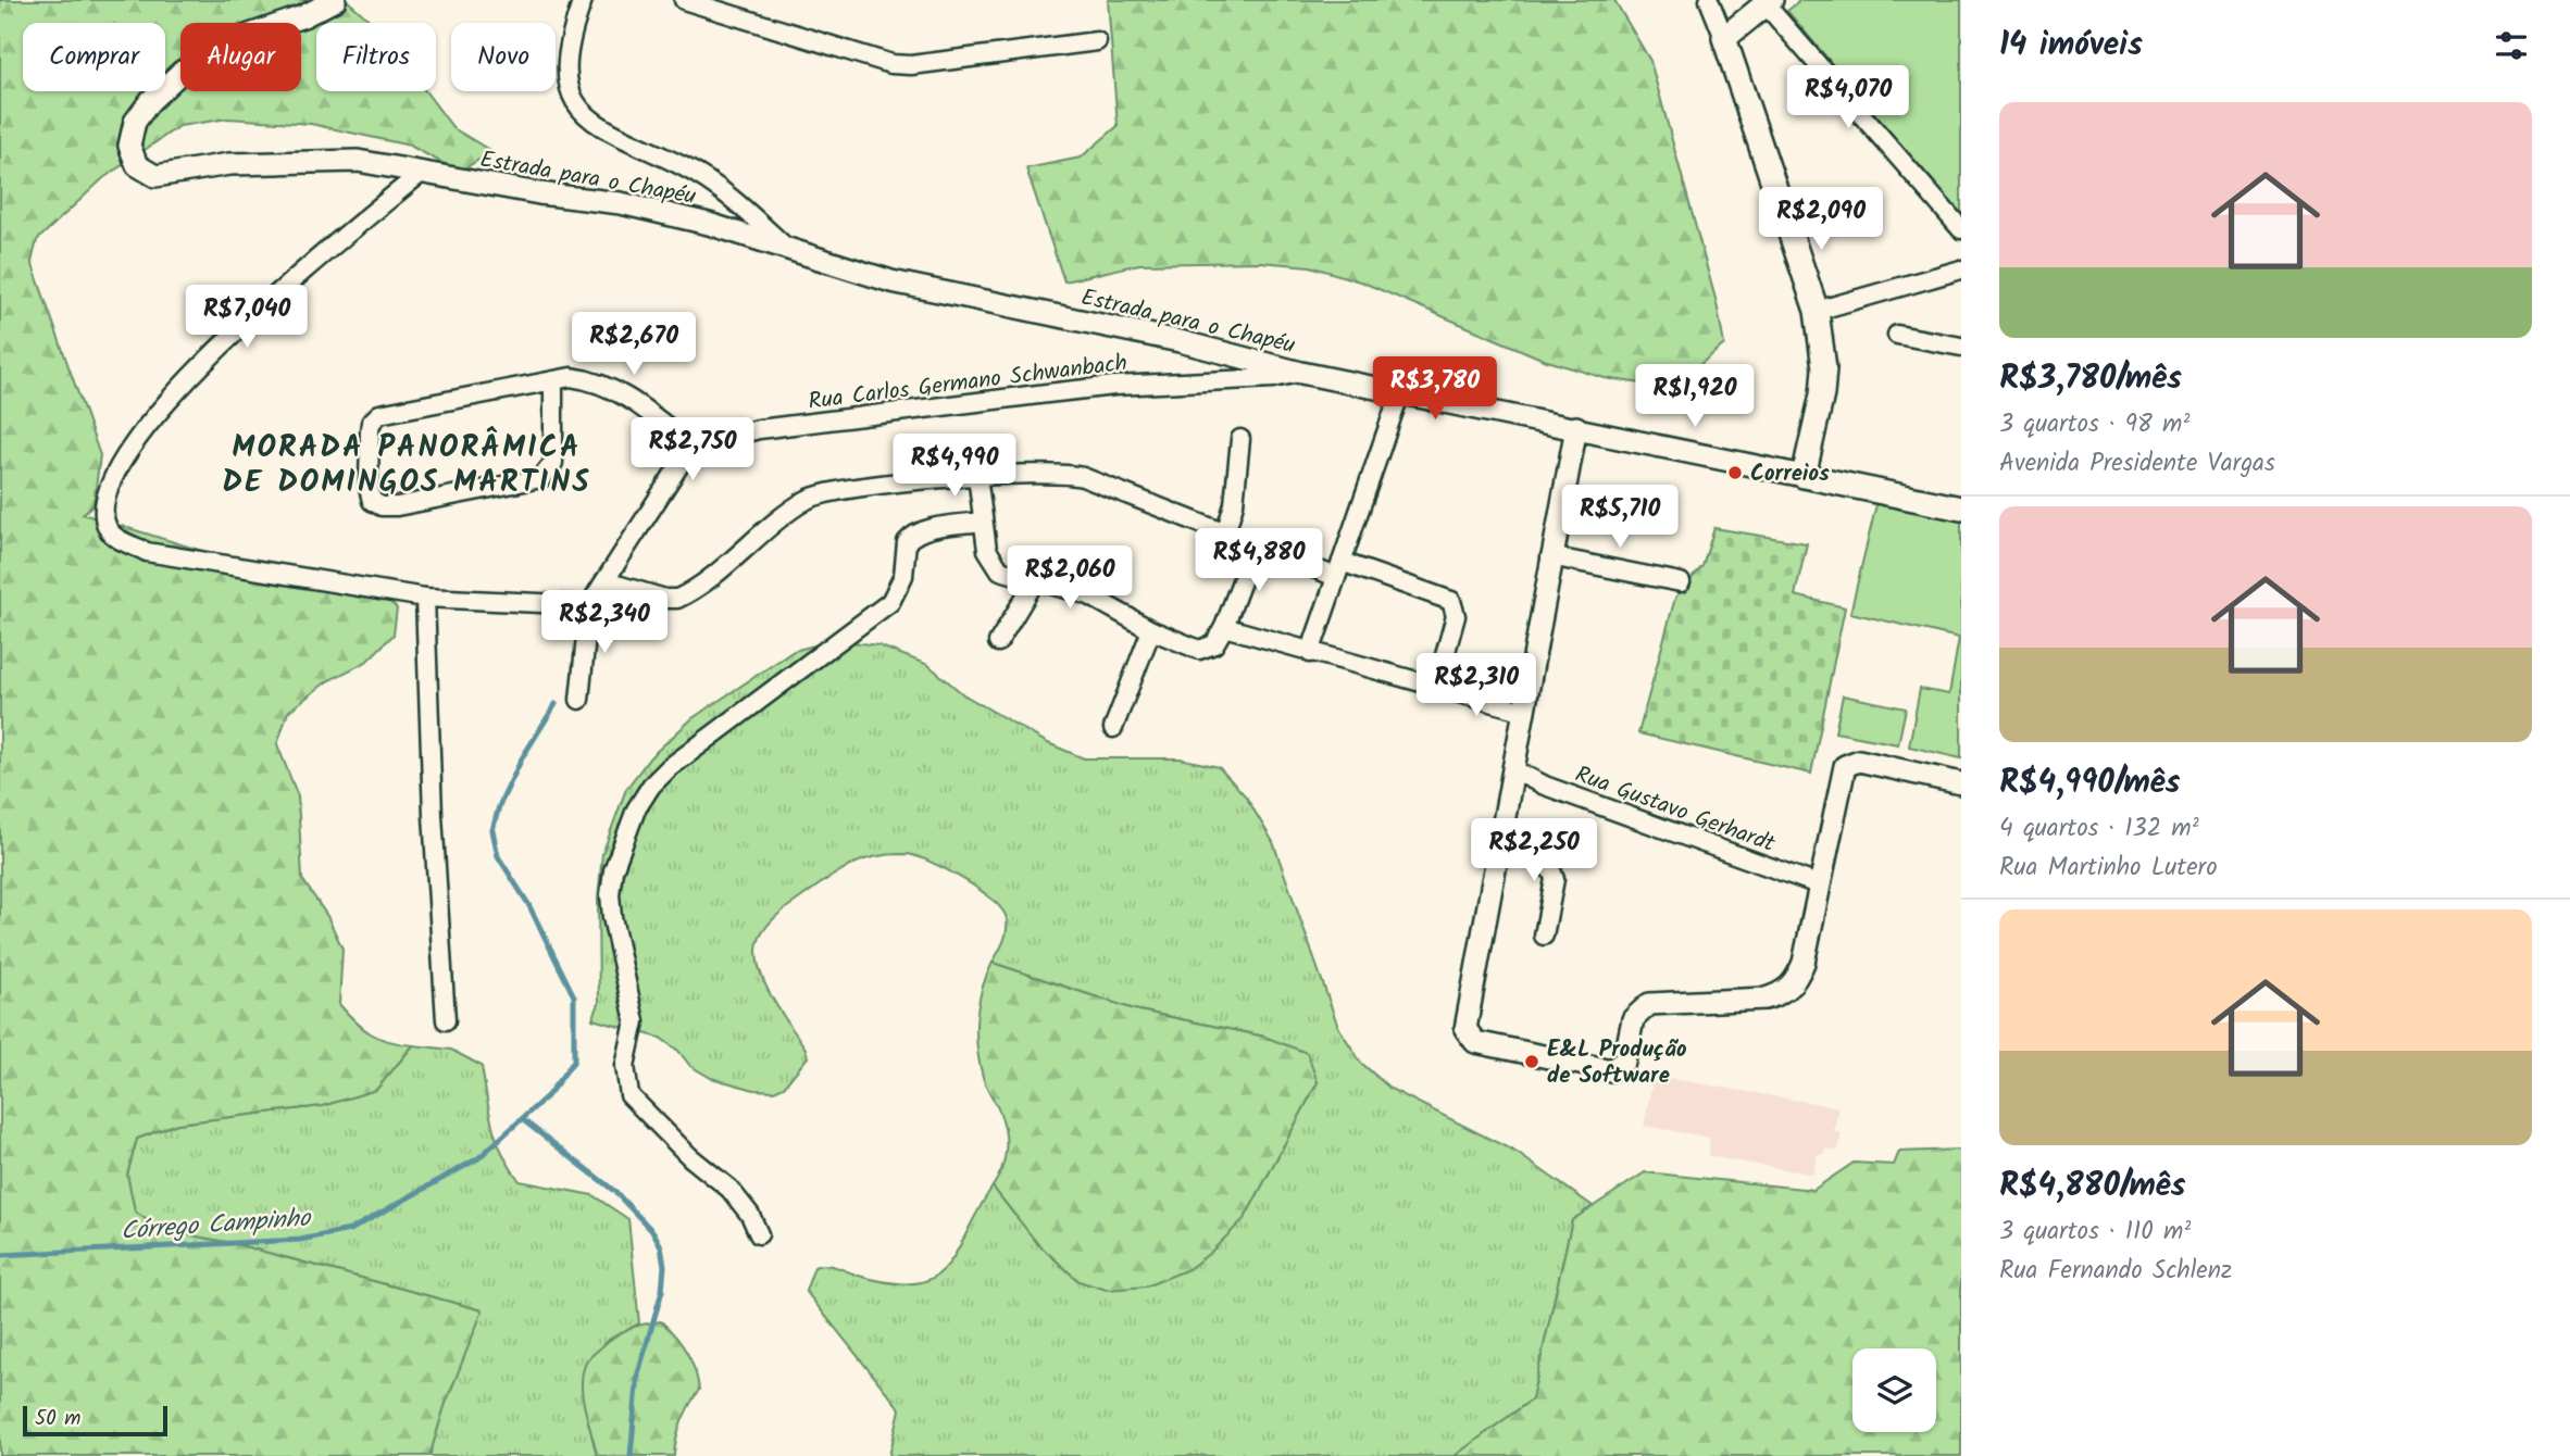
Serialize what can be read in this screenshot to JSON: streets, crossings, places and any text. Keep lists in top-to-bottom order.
{
  "streets": {
    "street": ["Estrada para o Chapéu", "Rua Carlos Germano Schwanbach", "Rua Gustavo Gerhardt"]
  },
  "crossings": [
    ["Estrada para o Chapéu", "Rua Carlos Germano Schwanbach"]
  ],
  "districts": ["MORADA PANORÂMICA DE DOMINGOS MARTINS"],
  "water": ["Córrego Campinho"],
  "places": ["Correios", "E&L Produção de Software"],
  "scale_bar": "50 m",
  "page": {
    "heading": "14 imóveis",
    "chip": [
      "Comprar",
      "Alugar",
      "Filtros",
      "Novo"
    ],
    "price": [
      "R$4,070",
      "R$2,090",
      "R$7,040",
      "R$2,670",
      "R$3,780",
      "R$1,920",
      "R$2,750",
      "R$4,990",
      "R$5,710",
      "R$4,880",
      "R$2,060",
      "R$2,340",
      "R$2,310",
      "R$2,250"
    ],
    "list": [
      {
        "name": "R$3,780/mês",
        "note": "3 quartos · 98 m² · Avenida Presidente Vargas"
      },
      {
        "name": "R$4,990/mês",
        "note": "4 quartos · 132 m² · Rua Martinho Lutero"
      },
      {
        "name": "R$4,880/mês",
        "note": "3 quartos · 110 m² · Rua Fernando Schlenz"
      }
    ],
    "scale": "50 m"
  }
}
